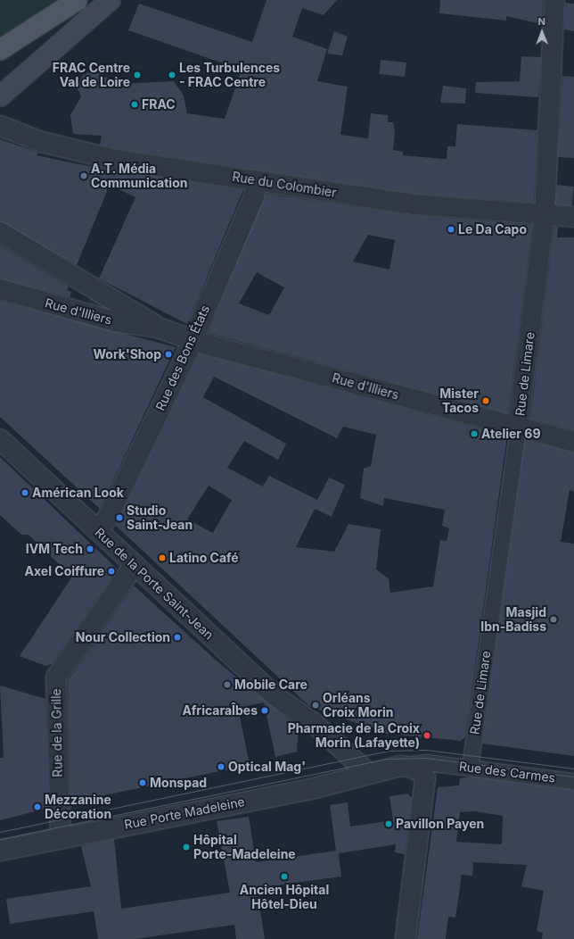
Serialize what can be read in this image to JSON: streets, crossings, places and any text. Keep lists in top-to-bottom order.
{
  "streets": {
    "street": [
      "Rue du Colombier",
      "Rue d'Illiers",
      "Rue des Bons États",
      "Rue de Limare",
      "Rue de la Porte Saint-Jean",
      "Rue de la Grille",
      "Rue des Carmes",
      "Rue Porte Madeleine"
    ]
  },
  "crossings": [
    ["Rue du Colombier", "Rue des Bons États"],
    ["Rue du Colombier", "Rue de Limare"],
    ["Rue d'Illiers", "Rue des Bons États"],
    ["Rue d'Illiers", "Rue de Limare"],
    ["Rue des Bons États", "Rue de la Porte Saint-Jean"],
    ["Rue de Limare", "Rue des Carmes"],
    ["Rue de la Porte Saint-Jean", "Rue de la Grille"],
    ["Rue de la Porte Saint-Jean", "Rue Porte Madeleine"],
    ["Rue de la Grille", "Rue Porte Madeleine"],
    ["Rue des Carmes", "Rue Porte Madeleine"]
  ],
  "places": [
    "FRAC Centre Val de Loire",
    "Les Turbulences - FRAC Centre",
    "FRAC",
    "A.T. Média Communication",
    "Le Da Capo",
    "Work'Shop",
    "Mister Tacos",
    "Atelier 69",
    "Américan Look",
    "Studio Saint-Jean",
    "IVM Tech",
    "Latino Café",
    "Axel Coiffure",
    "Masjid Ibn-Badiss",
    "Nour Collection",
    "Mobile Care",
    "Orléans Croix Morin",
    "AfricaraÎbes",
    "Pharmacie de la Croix Morin (Lafayette)",
    "Optical Mag'",
    "Monspad",
    "Mezzanine Décoration",
    "Pavillon Payen",
    "Hôpital Porte-Madeleine",
    "Ancien Hôpital Hôtel-Dieu"
  ],
  "north": "top"
}
